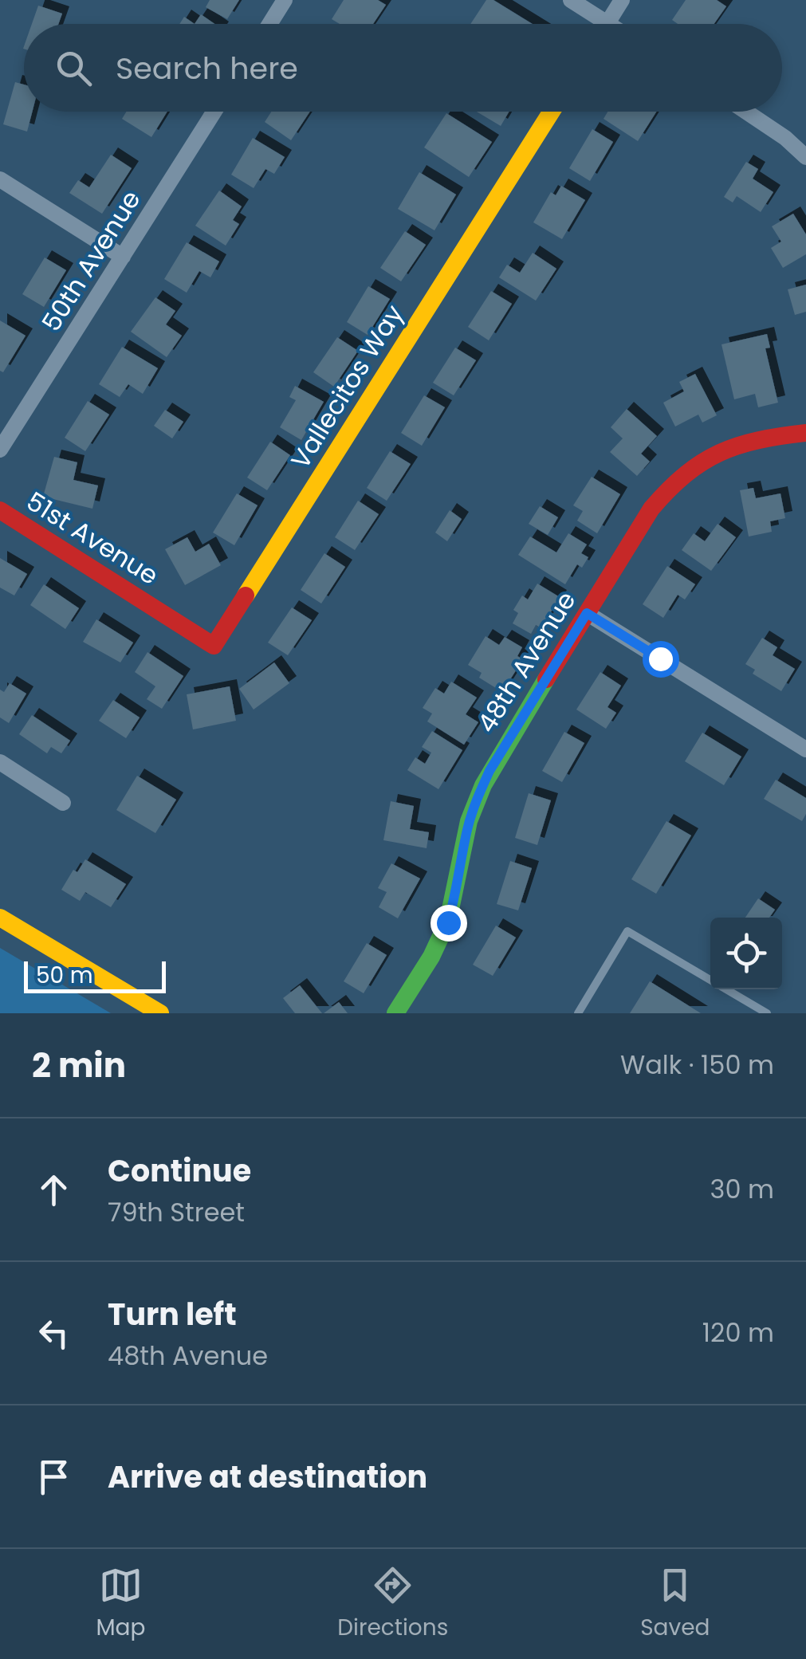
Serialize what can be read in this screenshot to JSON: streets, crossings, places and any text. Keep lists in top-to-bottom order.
{
  "streets": {
    "street": [
      "50th Avenue",
      "Vallecitos Way",
      "51st Avenue",
      "48th Avenue"
    ]
  },
  "crossings": [
    ["Vallecitos Way", "51st Avenue"]
  ],
  "scale_bar": "50 m",
  "page": {
    "search": "Search here",
    "scale": "50 m",
    "heading": ["2 min", "Walk · 150 m"],
    "list": [
      ["Continue", "79th Street", "30 m"],
      ["Turn left", "48th Avenue", "120 m"],
      "Arrive at destination"
    ],
    "nav": ["Map", "Directions", "Saved"]
  }
}
